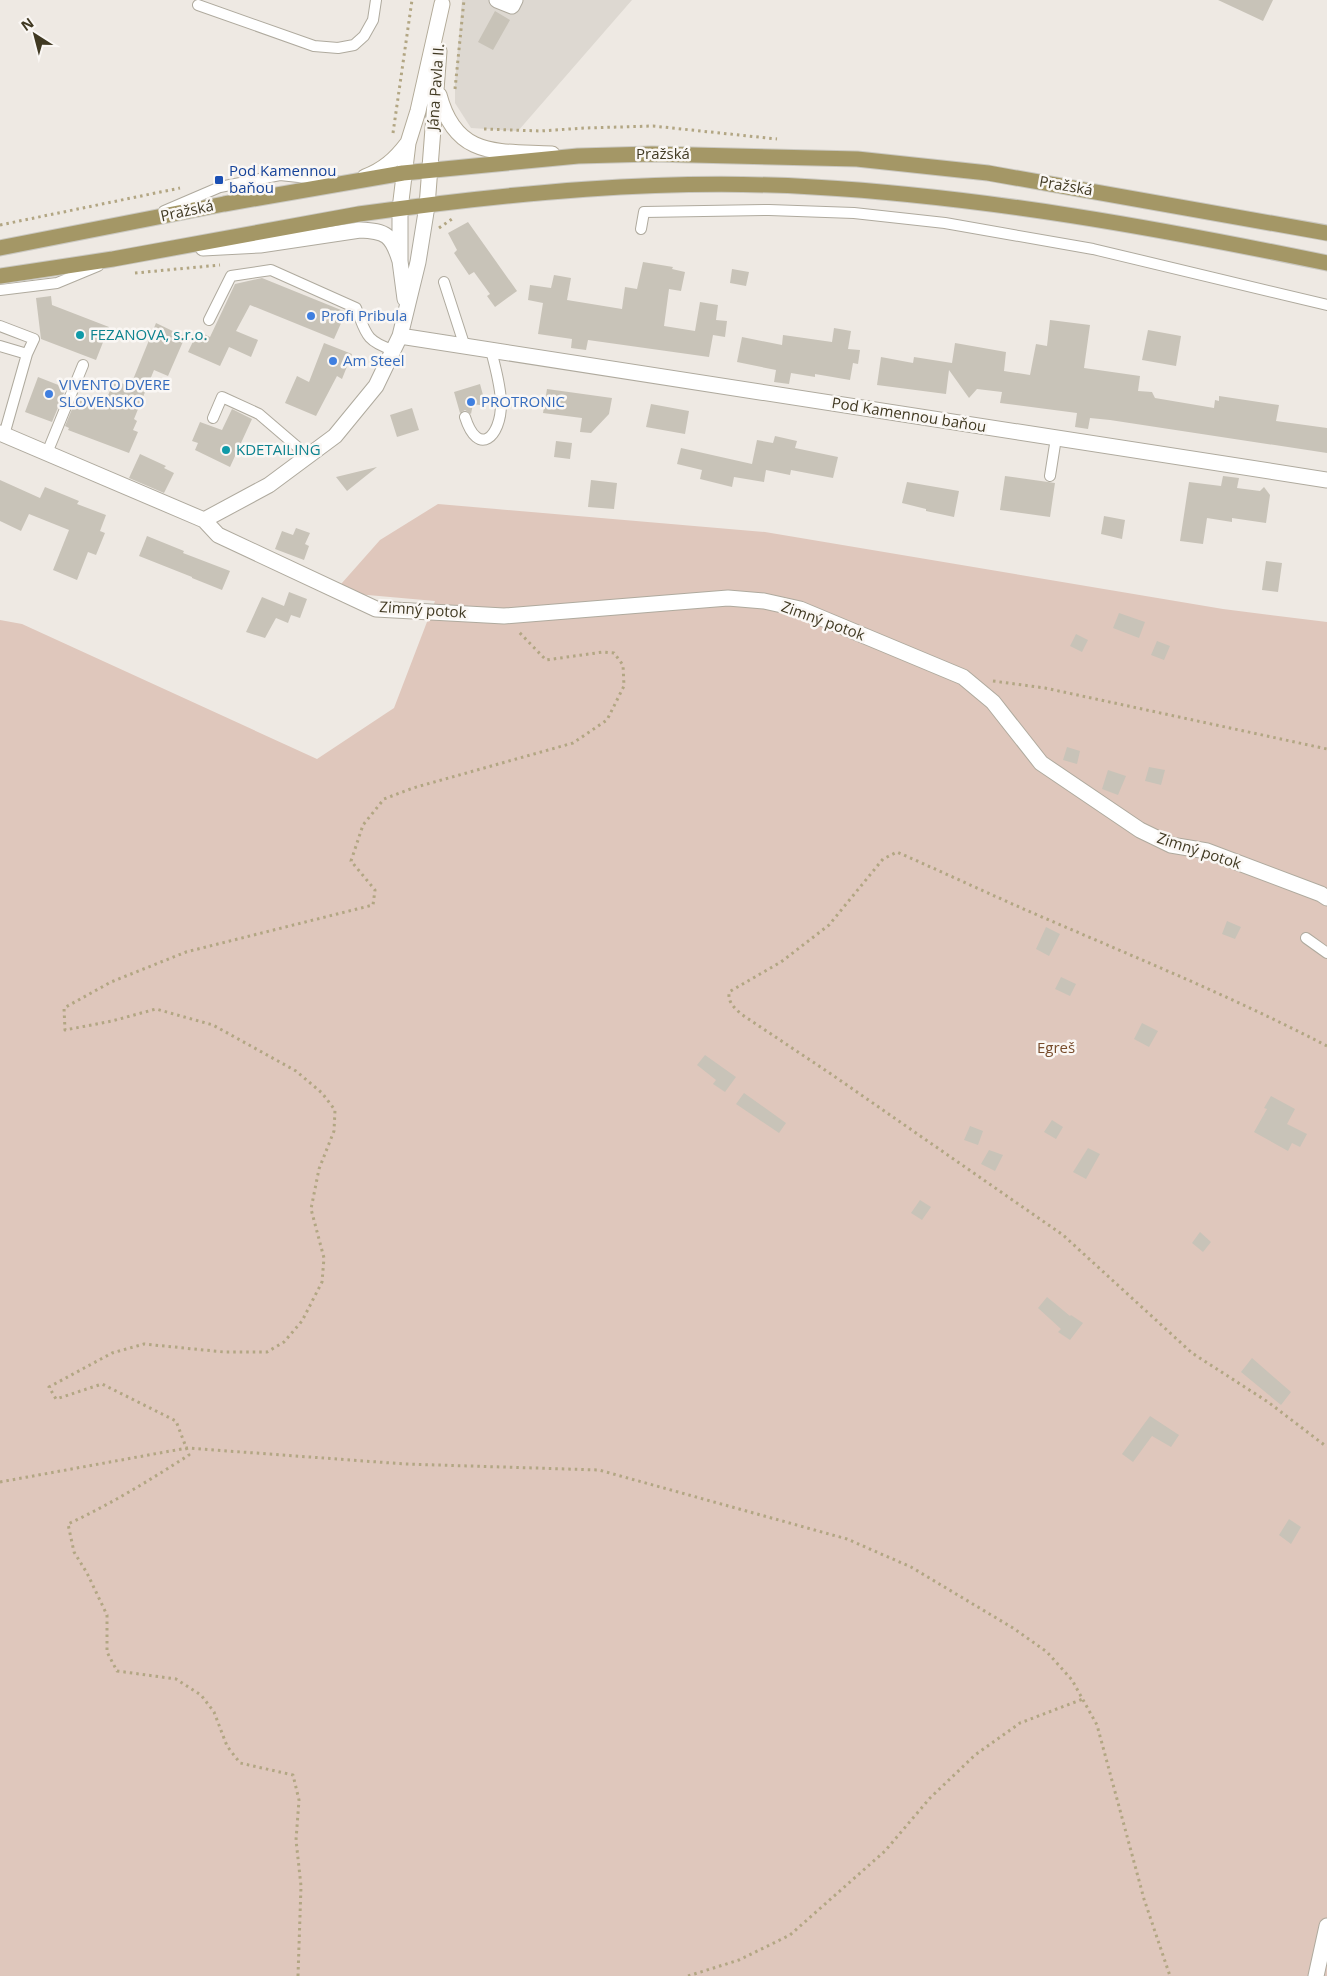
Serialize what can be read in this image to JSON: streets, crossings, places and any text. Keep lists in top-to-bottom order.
{
  "streets": {
    "main road": ["Pražská"],
    "street": ["Jána Pavla II.", "Pod Kamennou baňou", "Zimný potok"]
  },
  "crossings": [
    ["Jána Pavla II.", "Pražská"]
  ],
  "parks": ["Egreš"],
  "places": {
    "transit": ["Pod Kamennou baňou"],
    "other": [
      "Profi Pribula",
      "FEZANOVA, s.r.o.",
      "Am Steel",
      "VIVENTO DVERE SLOVENSKO",
      "PROTRONIC",
      "KDETAILING"
    ]
  },
  "north": "top left"
}
